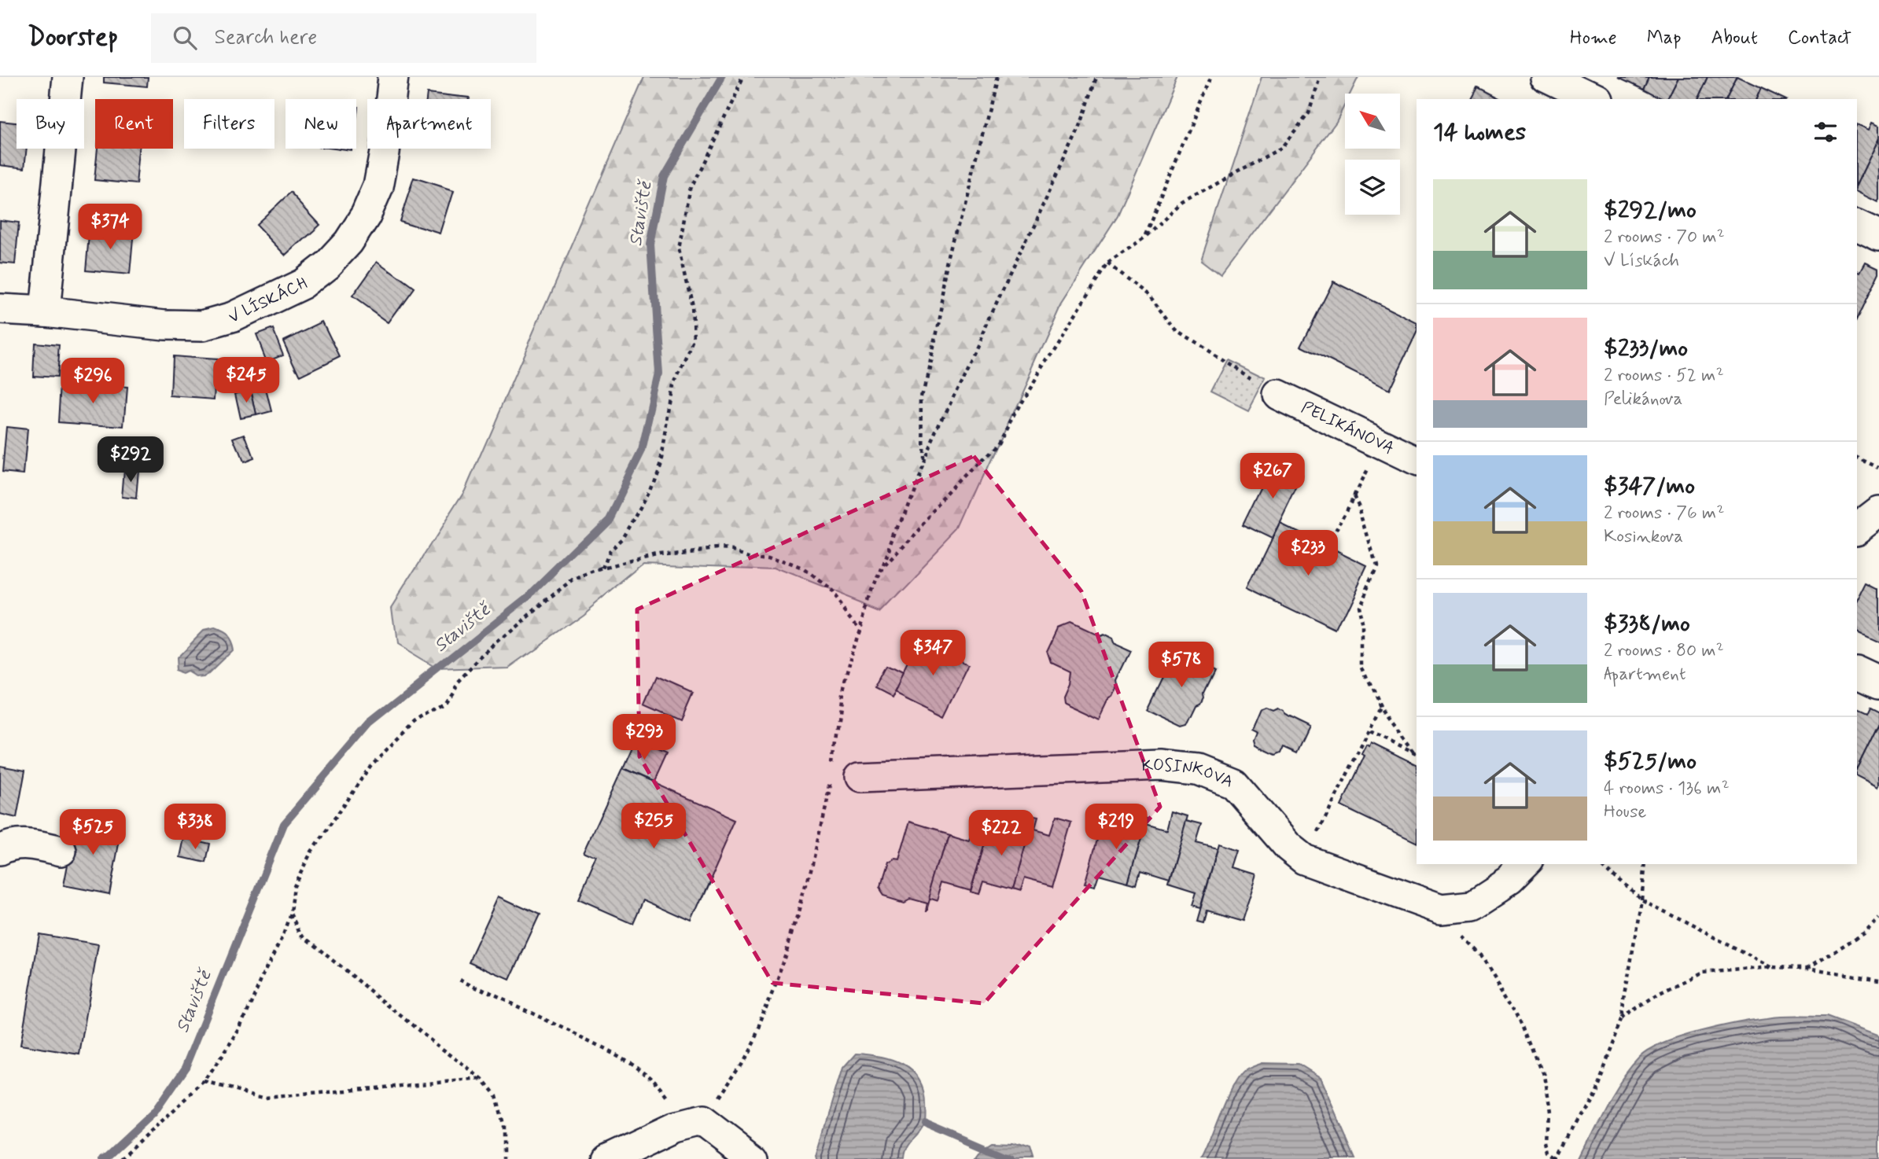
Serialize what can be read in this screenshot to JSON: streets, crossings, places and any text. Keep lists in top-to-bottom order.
{
  "streets": {
    "street": ["V LÍSKÁCH", "PELIKÁNOVA", "KOSINKOVA"]
  },
  "water": ["Staviště"],
  "north": "top left",
  "page": {
    "header": "Doorstep",
    "search": "Search here",
    "nav": [
      "Home",
      "Map",
      "About",
      "Contact"
    ],
    "chip": [
      "Buy",
      "Rent",
      "Filters",
      "New",
      "Apartment"
    ],
    "heading": "14 homes",
    "list": [
      {
        "name": "$292/mo",
        "note": "2 rooms · 70 m² · V Lískách"
      },
      {
        "name": "$233/mo",
        "note": "2 rooms · 52 m² · Pelikánova"
      },
      {
        "name": "$347/mo",
        "note": "2 rooms · 76 m² · Kosinkova"
      },
      {
        "name": "$338/mo",
        "note": "2 rooms · 80 m² · Apartment"
      },
      {
        "name": "$525/mo",
        "note": "4 rooms · 136 m² · House"
      }
    ],
    "price": [
      "$374",
      "$245",
      "$296",
      "$292",
      "$267",
      "$233",
      "$347",
      "$578",
      "$293",
      "$255",
      "$338",
      "$219",
      "$525",
      "$222"
    ]
  }
}
